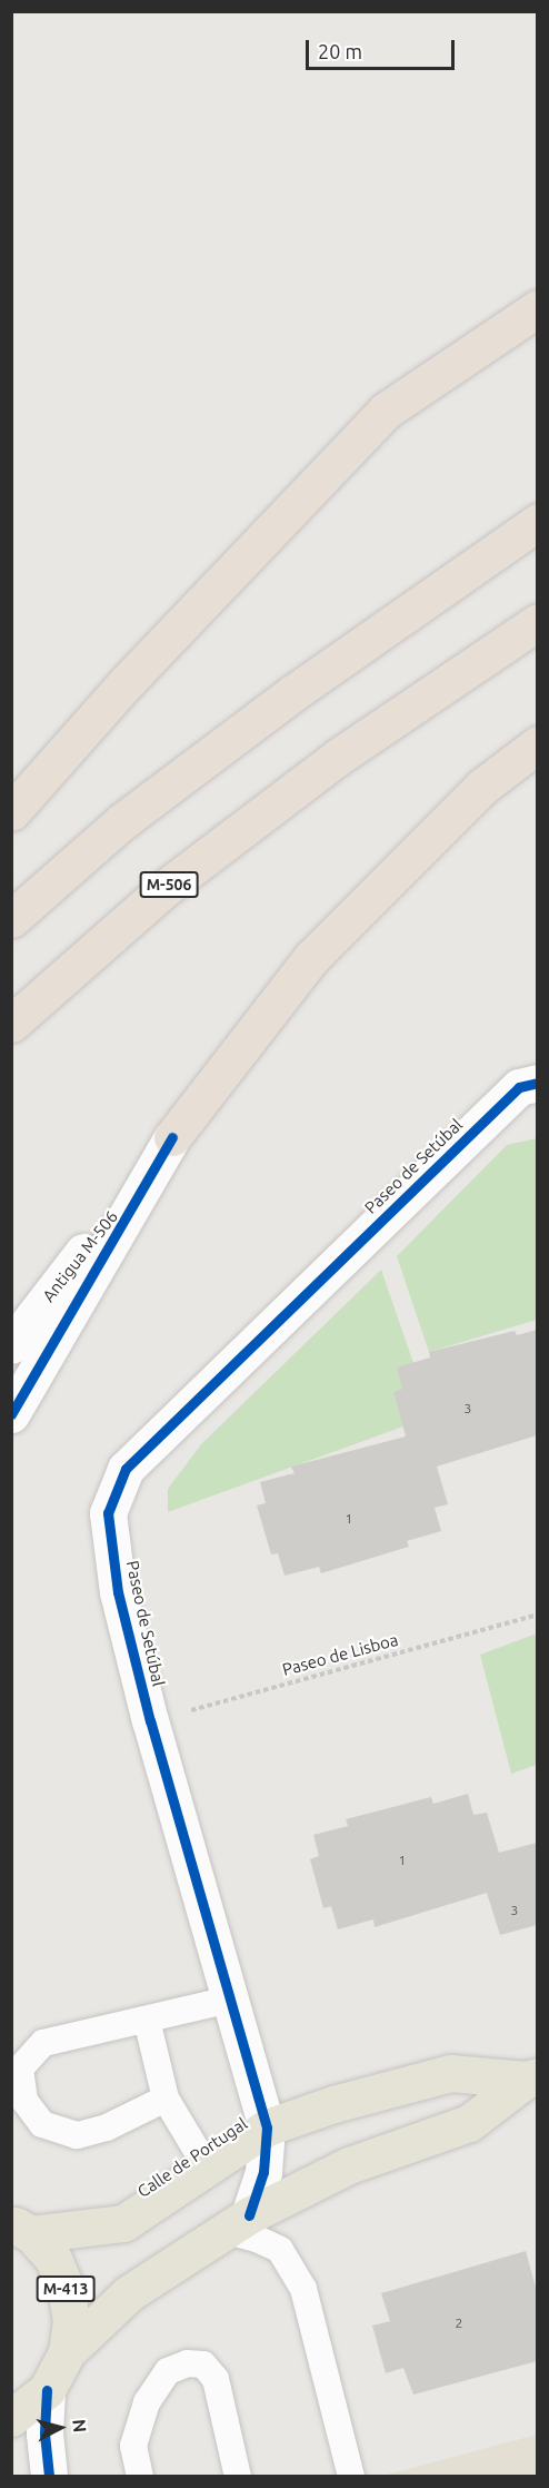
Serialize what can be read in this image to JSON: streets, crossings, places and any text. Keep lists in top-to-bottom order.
{
  "streets": {
    "highway": ["M-506"],
    "main road": ["Calle de Portugal", "M-413"],
    "street": ["Paseo de Setúbal", "Antigua M-506"],
    "path": ["Paseo de Lisboa"]
  },
  "crossings": [
    ["Paseo de Setúbal", "Paseo de Lisboa"],
    ["Paseo de Setúbal", "Calle de Portugal"],
    ["Calle de Portugal", "M-413"]
  ],
  "house_numbers": [
    "3",
    "1",
    "1",
    "3",
    "2"
  ],
  "scale_bar": "20 m",
  "north": "right"
}
